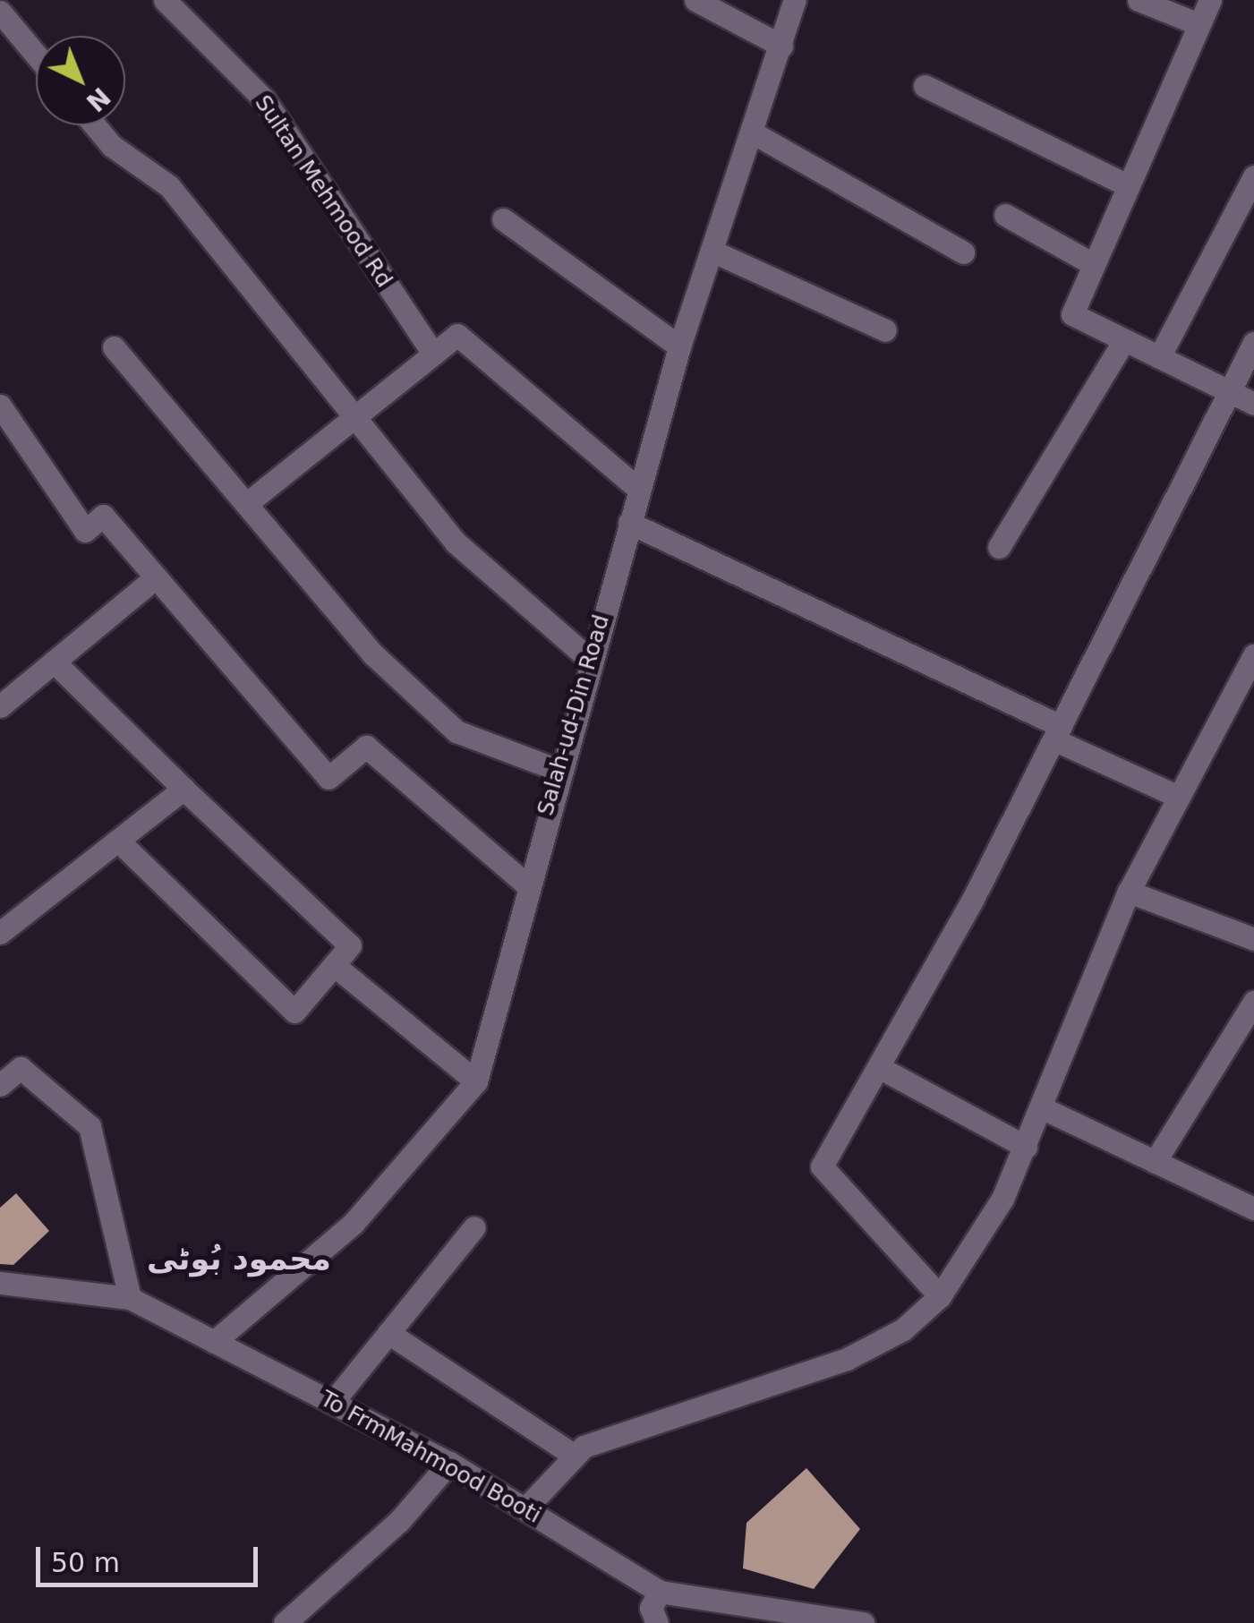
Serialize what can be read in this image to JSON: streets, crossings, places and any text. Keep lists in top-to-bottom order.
{
  "streets": {
    "street": ["Sultan Mehmood Rd", "Salah-ud-Din Road", "To FrmMahmood Booti"]
  },
  "crossings": [
    ["Salah-ud-Din Road", "To FrmMahmood Booti"]
  ],
  "districts": ["محمود بُوٹی"],
  "scale_bar": "50 m",
  "north": "bottom right"
}
